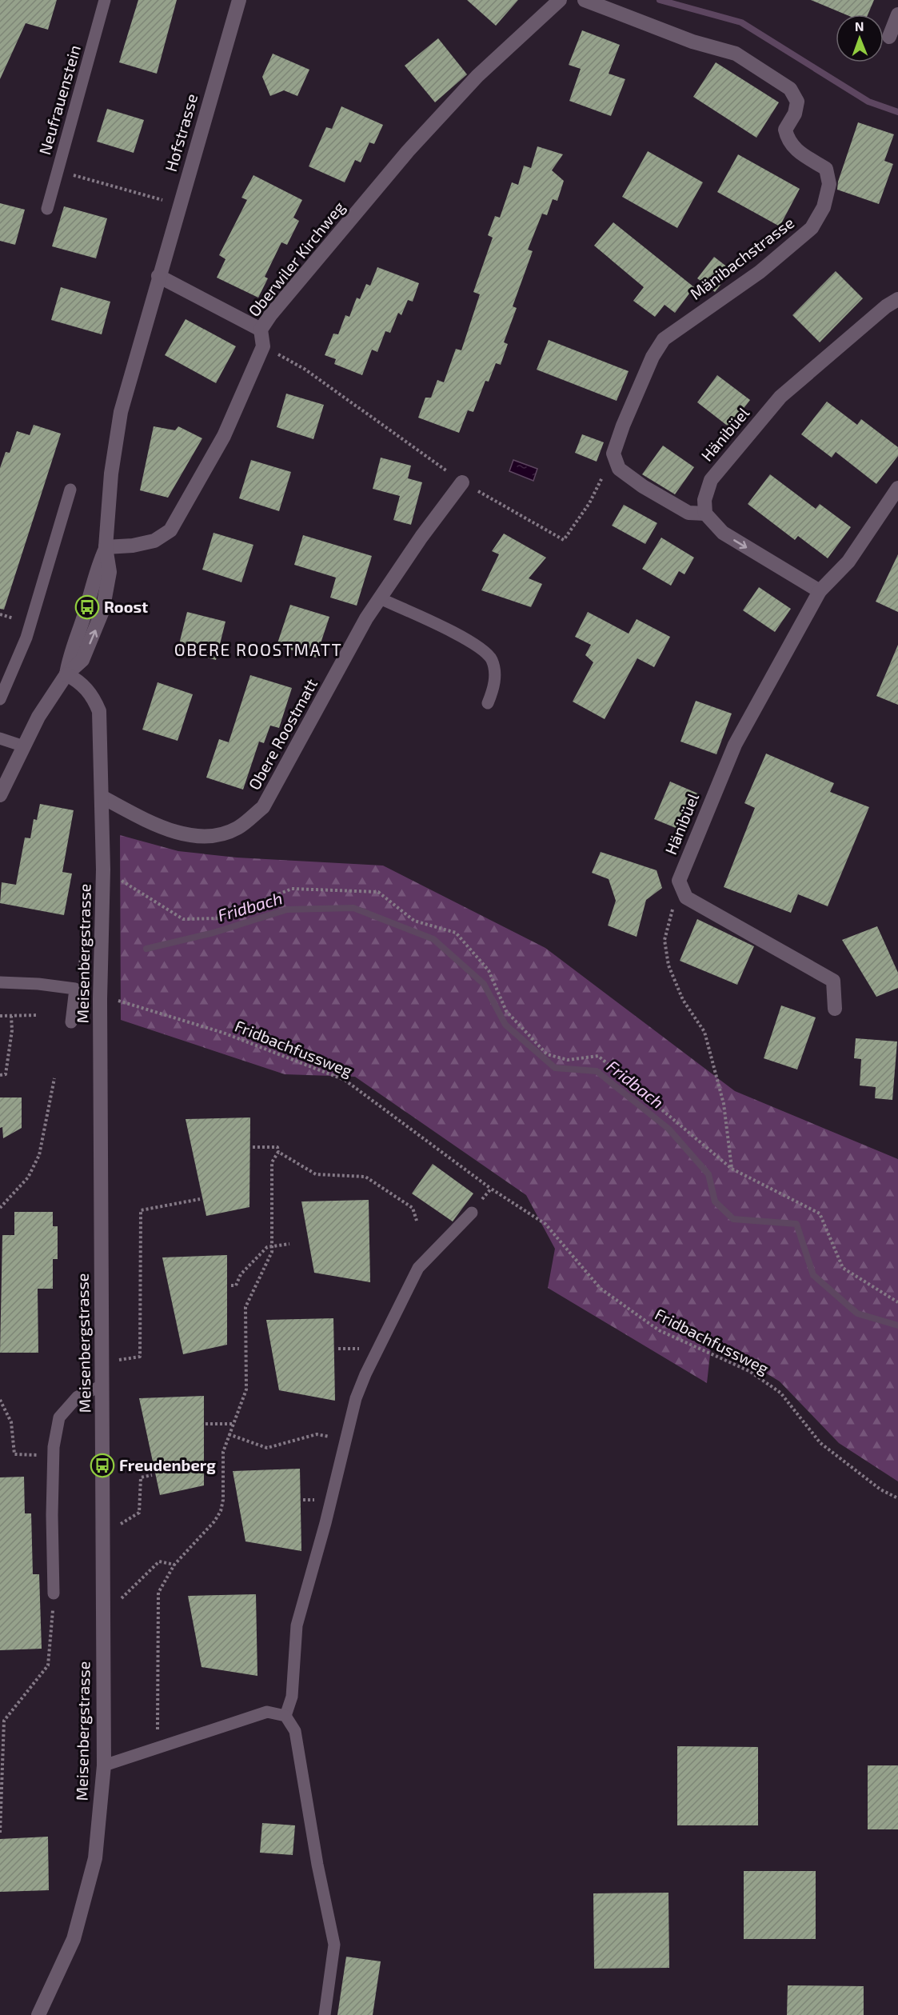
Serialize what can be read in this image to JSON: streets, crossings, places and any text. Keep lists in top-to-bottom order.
{
  "streets": {
    "street": [
      "Hofstrasse",
      "Mänibachstrasse",
      "Oberwiler Kirchweg",
      "Hänibüel",
      "Obere Roostmatt",
      "Meisenbergstrasse"
    ],
    "lane": ["Neufrauenstein"],
    "path": ["Fridbachfussweg"]
  },
  "crossings": [
    ["Hofstrasse", "Meisenbergstrasse"],
    ["Mänibachstrasse", "Hänibüel"],
    ["Obere Roostmatt", "Meisenbergstrasse"]
  ],
  "districts": ["OBERE ROOSTMATT"],
  "water": ["Fridbach"],
  "places": {
    "bus stop": ["Roost", "Freudenberg"]
  },
  "north": "top"
}
